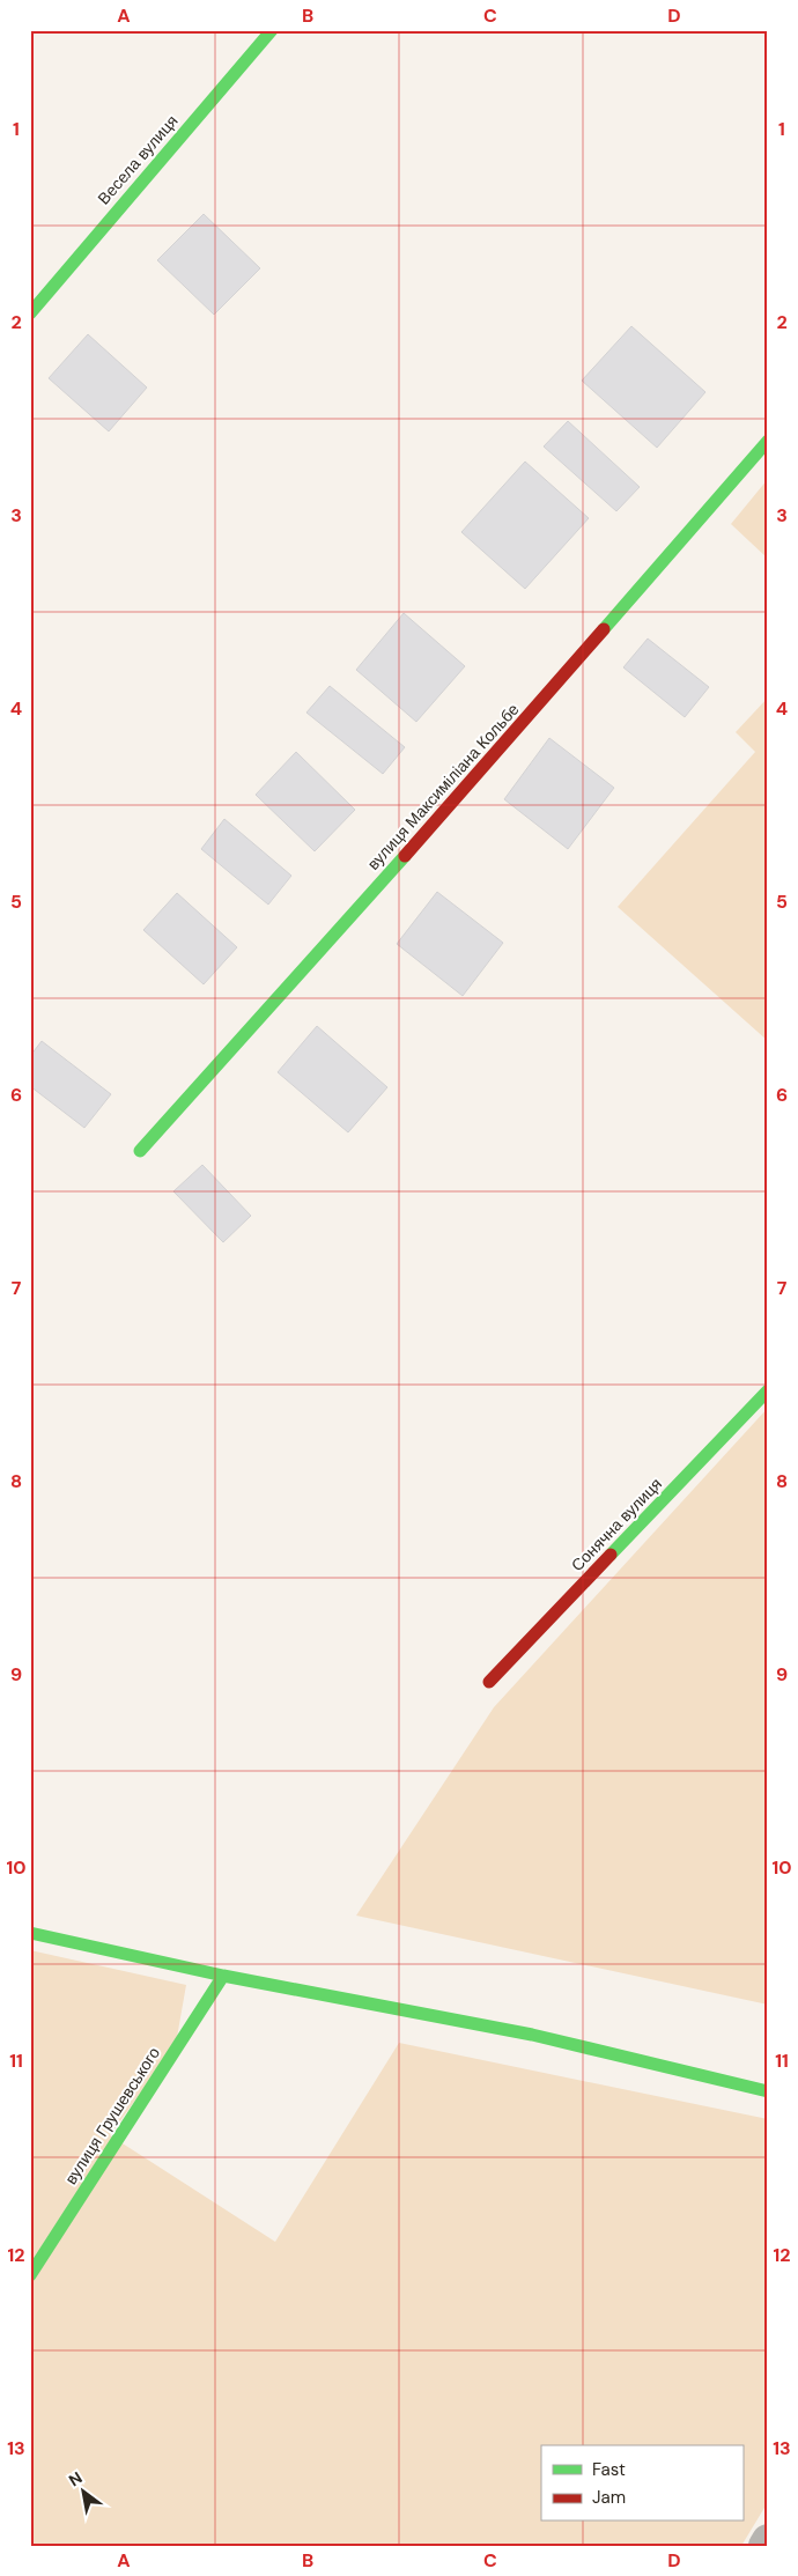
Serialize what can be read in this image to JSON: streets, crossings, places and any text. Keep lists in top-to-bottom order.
{
  "streets": {
    "street": [
      "Весела вулиця",
      "вулиця Максиміліана Кольбе",
      "Сонячна вулиця",
      "вулиця Грушевського"
    ]
  },
  "legend": ["Fast", "Jam"],
  "north": "top left",
  "grid": {
    "columns": [
      "A",
      "B",
      "C",
      "D"
    ],
    "rows": [
      "1",
      "2",
      "3",
      "4",
      "5",
      "6",
      "7",
      "8",
      "9",
      "10",
      "11",
      "12",
      "13"
    ]
  }
}
